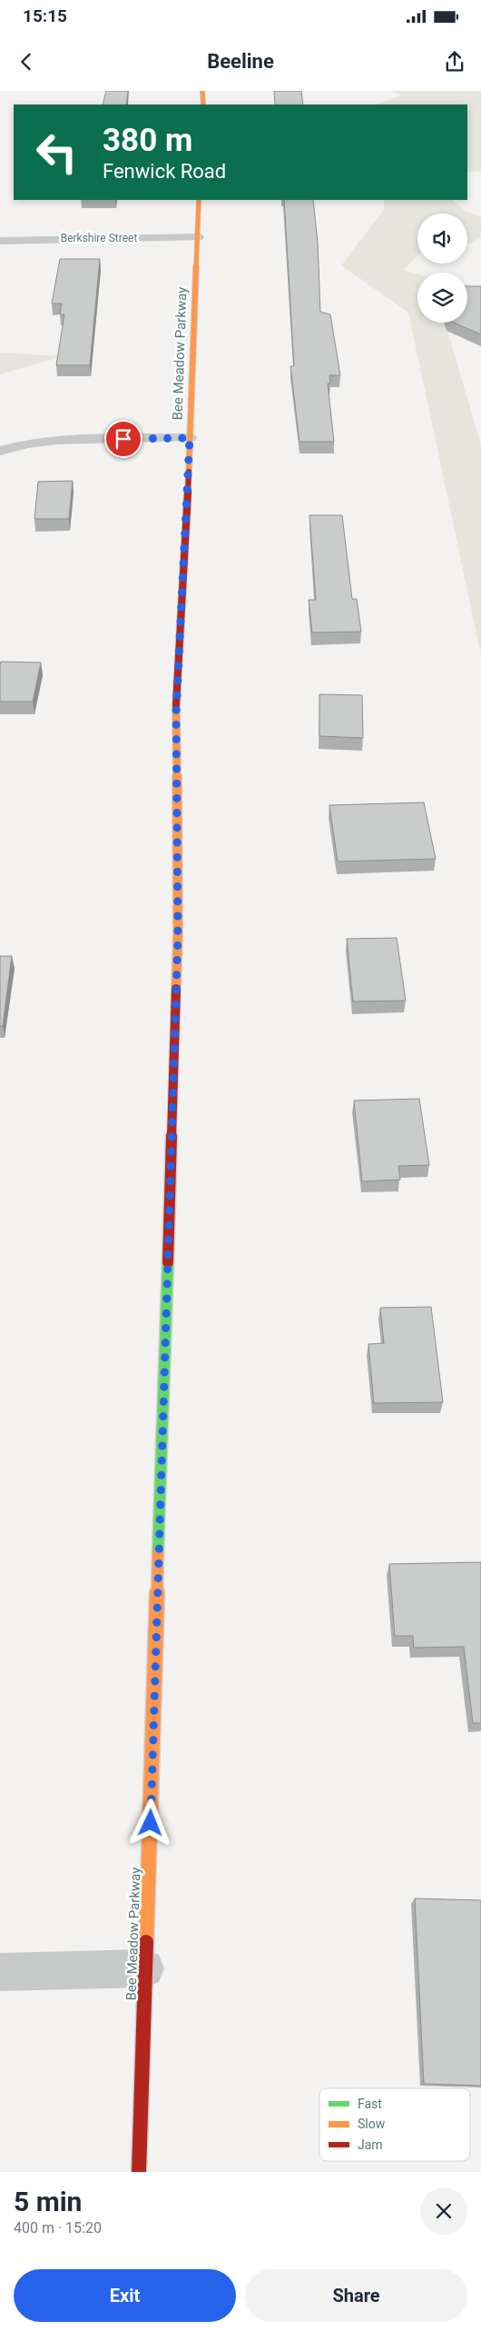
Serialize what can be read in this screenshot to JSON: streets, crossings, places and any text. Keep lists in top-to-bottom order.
{
  "streets": {
    "street": ["Berkshire Street", "Bee Meadow Parkway"]
  },
  "crossings": [
    ["Berkshire Street", "Bee Meadow Parkway"]
  ],
  "legend": ["Fast", "Slow", "Jam"],
  "page": {
    "status": "15:15",
    "header": "Beeline",
    "turn": ["380 m", "Fenwick Road"],
    "heading": ["5 min", "400 m · 15:20"],
    "buttons": ["Exit", "Share"]
  }
}
